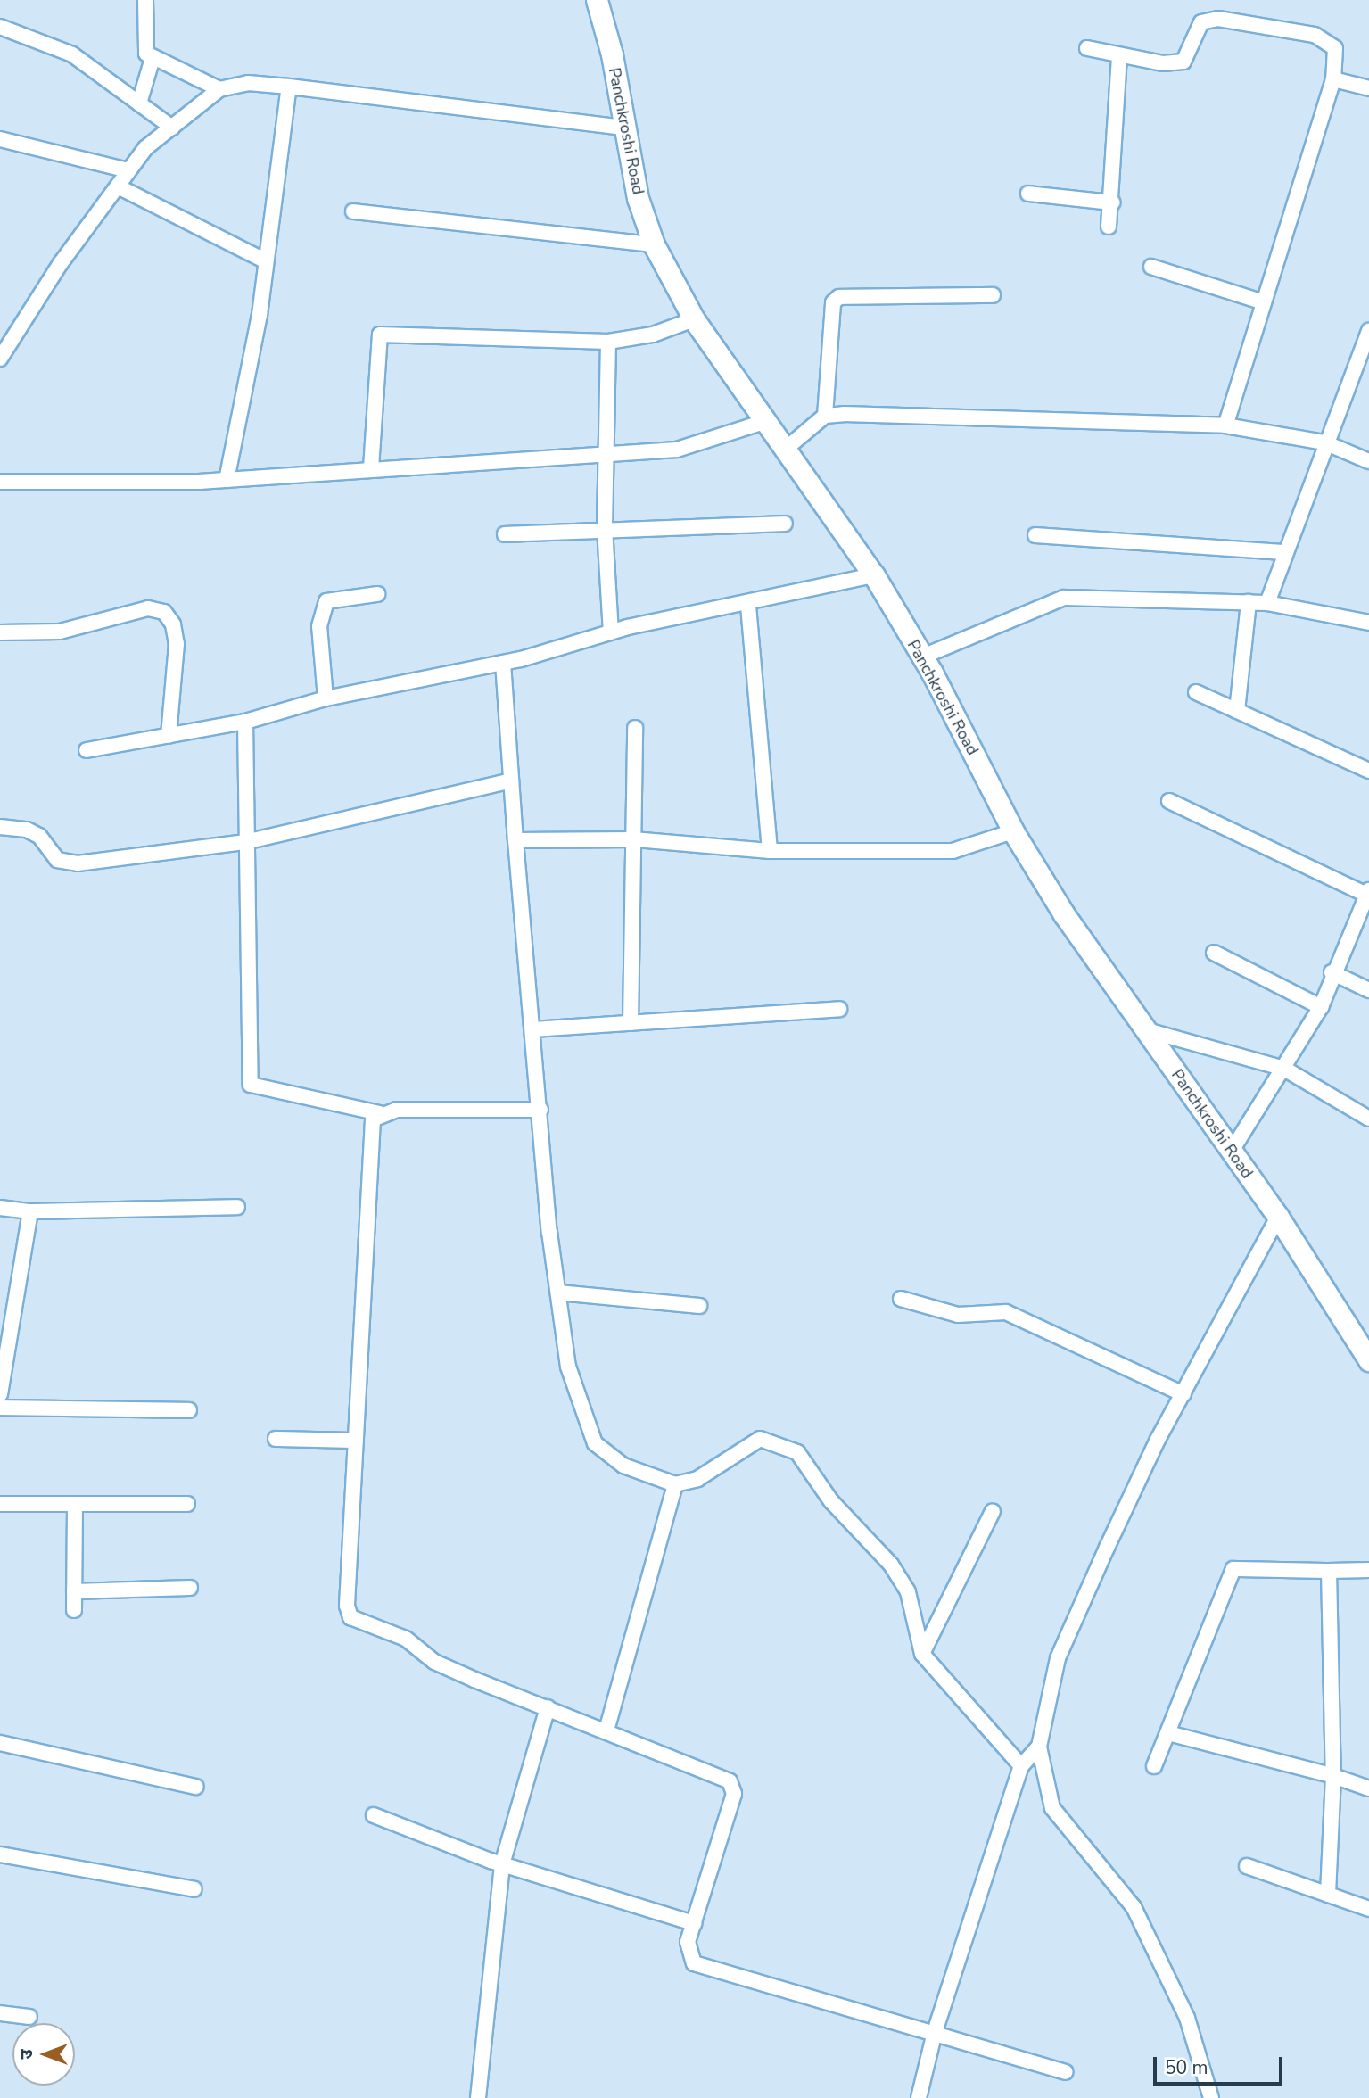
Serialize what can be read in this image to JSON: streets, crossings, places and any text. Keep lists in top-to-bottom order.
{
  "streets": {
    "street": ["Panchkroshi Road"]
  },
  "scale_bar": "50 m",
  "north": "left"
}
